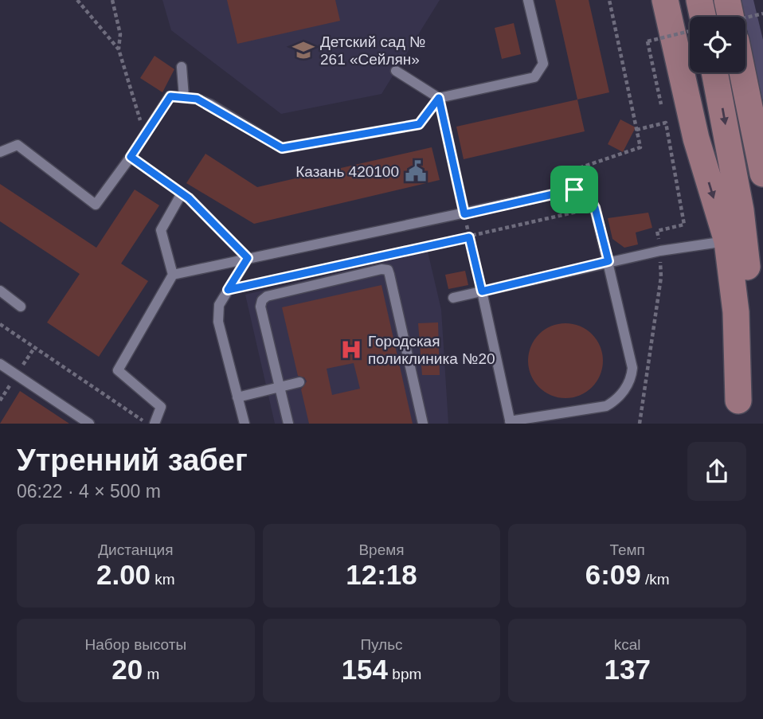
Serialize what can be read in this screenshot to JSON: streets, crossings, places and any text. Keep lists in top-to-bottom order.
{
  "places": {
    "school or university": ["Детский сад № 261 «Сейлян»"],
    "public building": ["Казань 420100"],
    "hospital": ["Городская поликлиника №20"]
  },
  "page": {
    "heading": ["Утренний забег", "06:22 · 4 × 500 m"],
    "stats": [
      ["Дистанция", "2.00 km"],
      ["Время", "12:18"],
      ["Темп", "6:09 /km"],
      ["Набор высоты", "20 m"],
      ["Пульс", "154 bpm"],
      ["kcal", "137"]
    ]
  }
}
